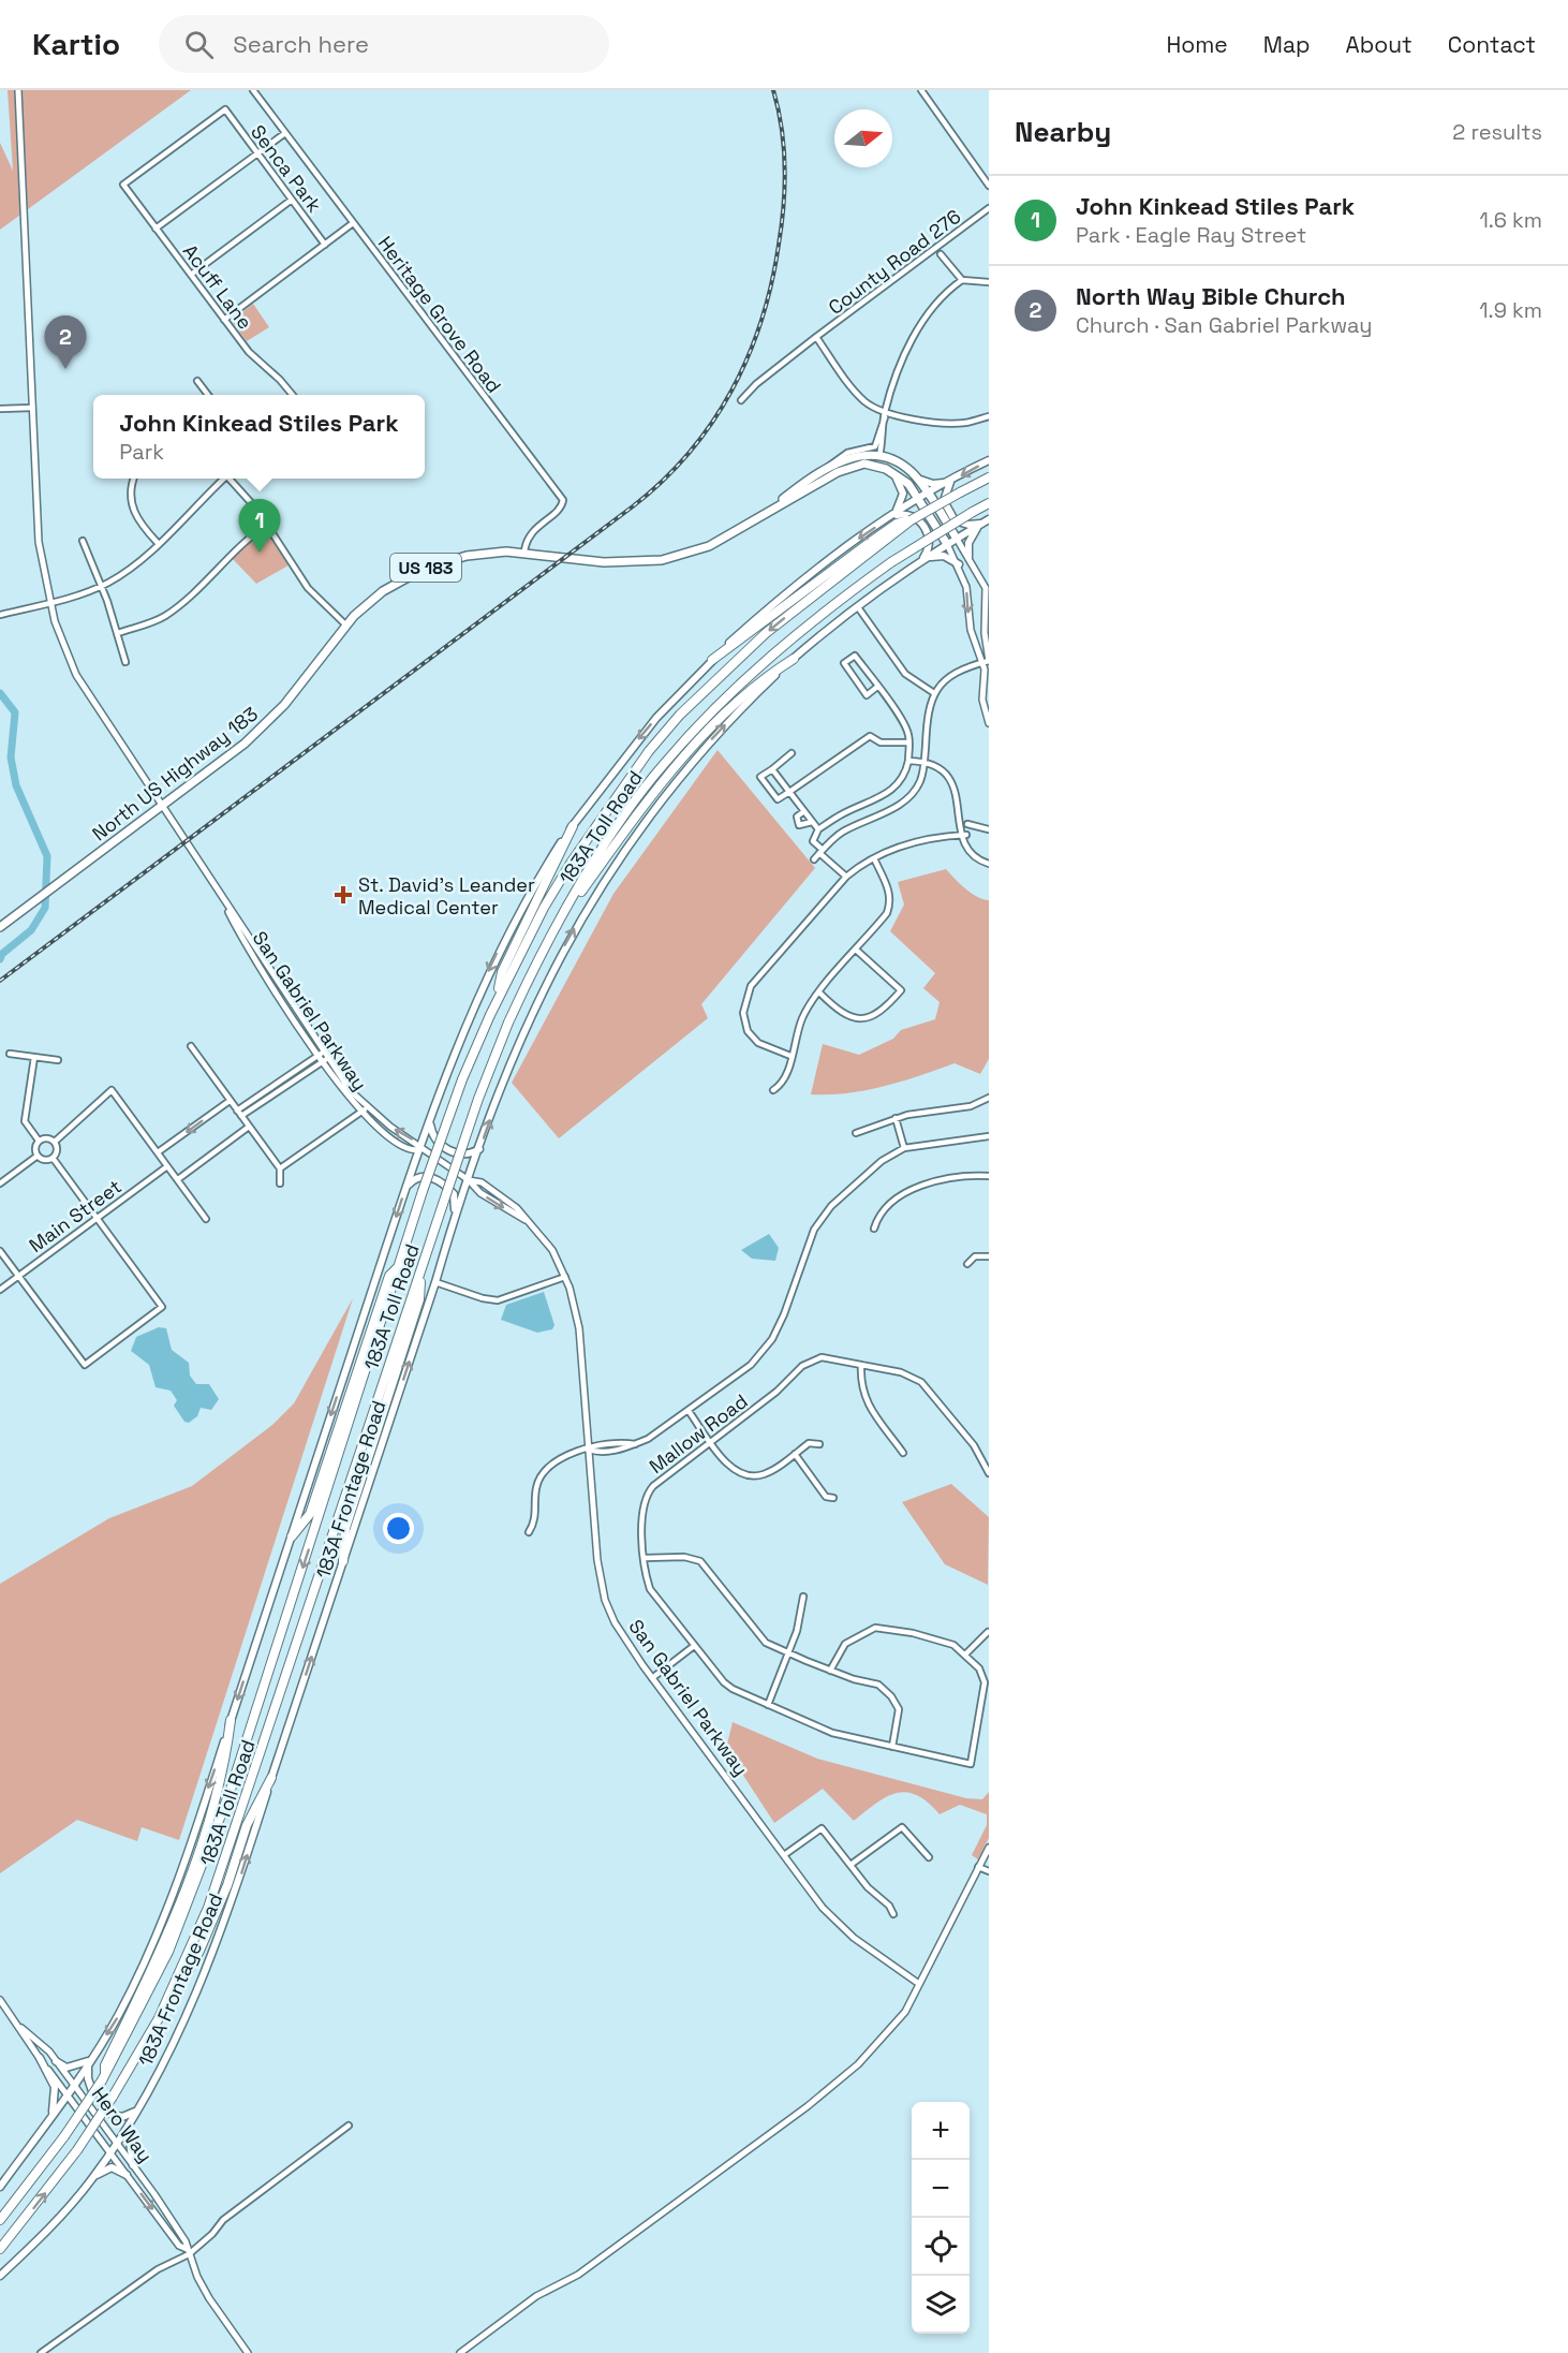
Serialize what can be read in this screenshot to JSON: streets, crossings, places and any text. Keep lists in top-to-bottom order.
{
  "streets": {
    "highway": ["183A Toll Road"],
    "main road": ["US 183", "North US Highway 183", "183A Frontage Road"],
    "street": [
      "Senca Park",
      "County Road 276",
      "Acuff Lane",
      "Heritage Grove Road",
      "San Gabriel Parkway",
      "Main Street",
      "Mallow Road",
      "Hero Way"
    ]
  },
  "crossings": [
    ["Senca Park", "Acuff Lane"],
    ["Heritage Grove Road", "North US Highway 183"],
    ["US 183", "North US Highway 183"],
    ["North US Highway 183", "San Gabriel Parkway"],
    ["San Gabriel Parkway", "183A Frontage Road"],
    ["183A Frontage Road", "Hero Way"]
  ],
  "places": {
    "health": ["St. David’s Leander Medical Center"]
  },
  "north": "right",
  "page": {
    "header": "Kartio",
    "search": "Search here",
    "nav": [
      "Home",
      "Map",
      "About",
      "Contact"
    ],
    "heading": ["Nearby", "2 results"],
    "list": [
      {
        "mark": "1",
        "name": "John Kinkead Stiles Park",
        "note": "Park · Eagle Ray Street",
        "value": "1.6 km"
      },
      {
        "mark": "2",
        "name": "North Way Bible Church",
        "note": "Church · San Gabriel Parkway",
        "value": "1.9 km"
      }
    ],
    "pins": ["2", "1"],
    "popup": ["John Kinkead Stiles Park", "Park"],
    "map_buttons": ["+", "−"]
  }
}
